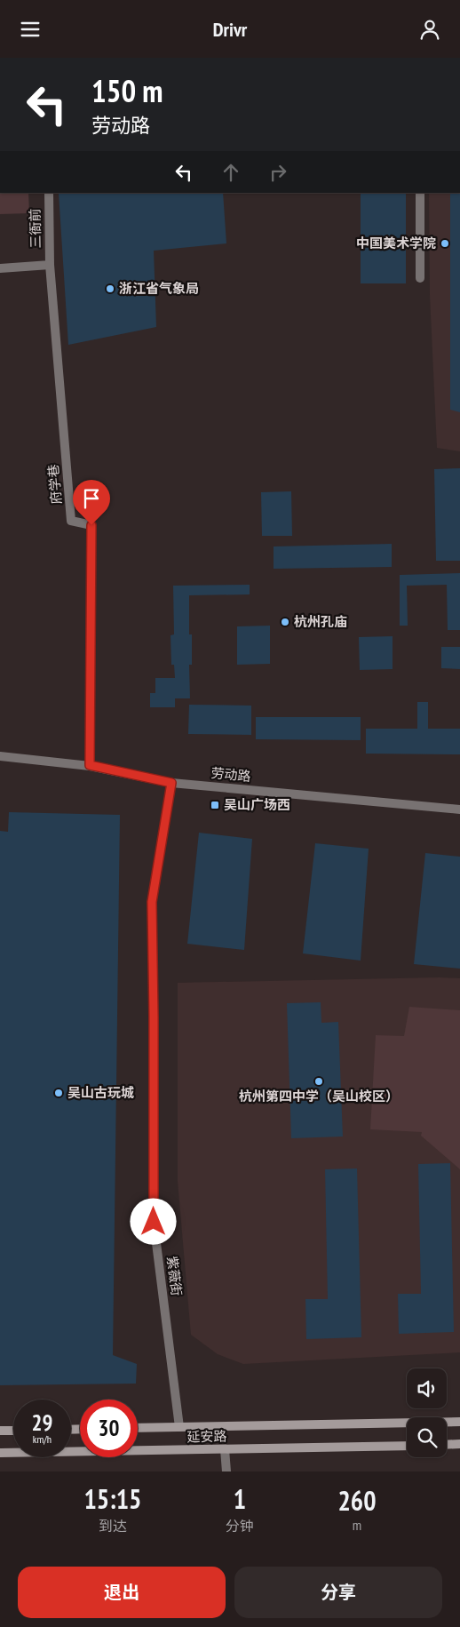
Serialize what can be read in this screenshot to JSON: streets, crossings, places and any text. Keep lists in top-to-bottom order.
{
  "streets": {
    "main road": ["延安路"],
    "street": [
      "三衙前",
      "府学巷",
      "劳动路",
      "紫薇街"
    ]
  },
  "crossings": [
    ["三衙前", "府学巷"],
    ["府学巷", "劳动路"],
    ["劳动路", "紫薇街"],
    ["紫薇街", "延安路"]
  ],
  "places": {
    "other": [
      "中国美术学院",
      "浙江省气象局",
      "杭州孔庙",
      "杭州第四中学（吴山校区）",
      "吴山古玩城"
    ],
    "transit": ["吴山广场西"]
  },
  "page": {
    "header": "Drivr",
    "turn": ["150 m", "劳动路"],
    "speed": "29 km/h",
    "limit": "30",
    "eta": [
      "15:15",
      "到达",
      "1",
      "分钟",
      "260",
      "m"
    ],
    "buttons": ["退出", "分享"]
  }
}
